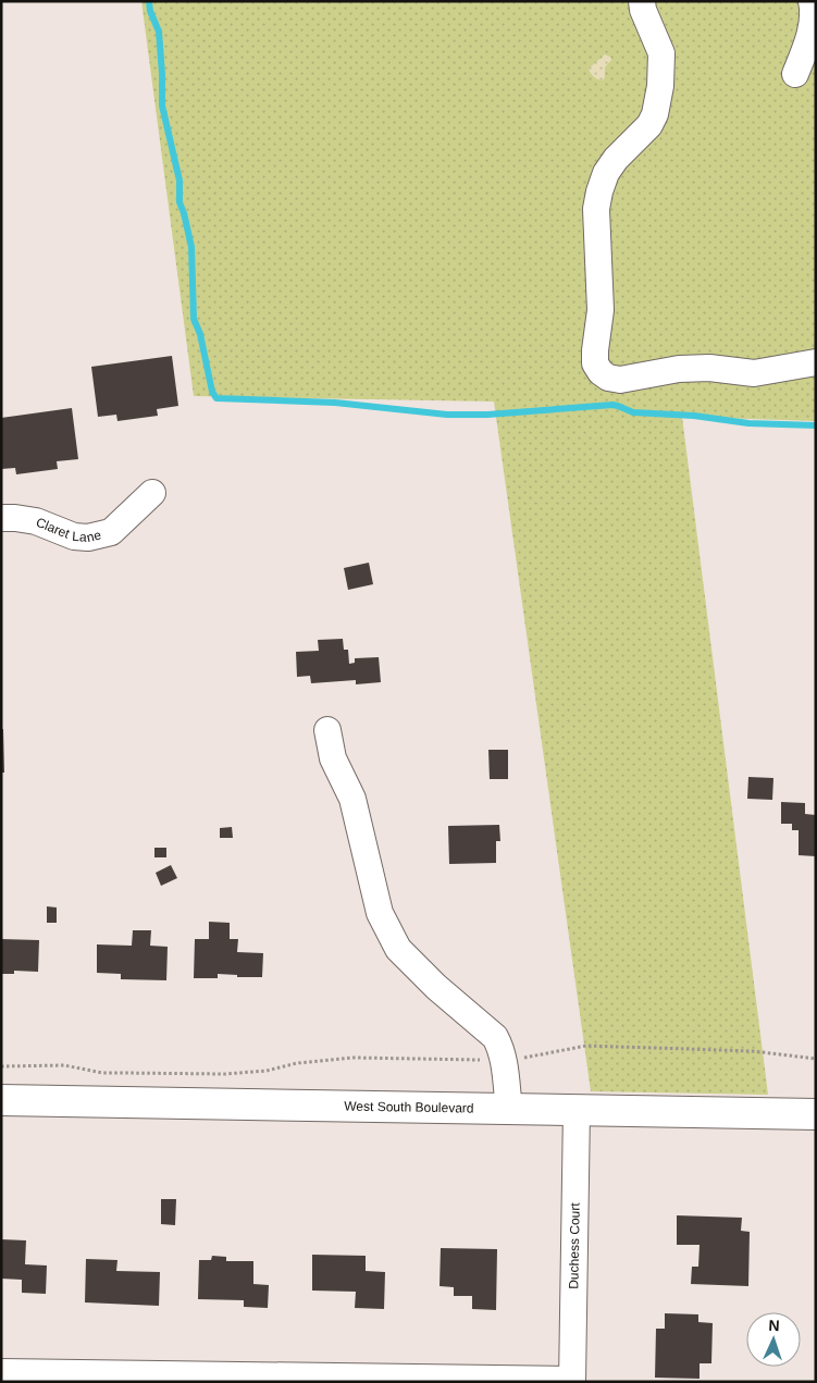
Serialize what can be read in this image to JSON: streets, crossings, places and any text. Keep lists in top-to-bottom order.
{
  "streets": {
    "main road": ["West South Boulevard"],
    "street": ["Claret Lane", "Duchess Court"]
  },
  "crossings": [
    ["West South Boulevard", "Duchess Court"]
  ],
  "north": "top"
}
